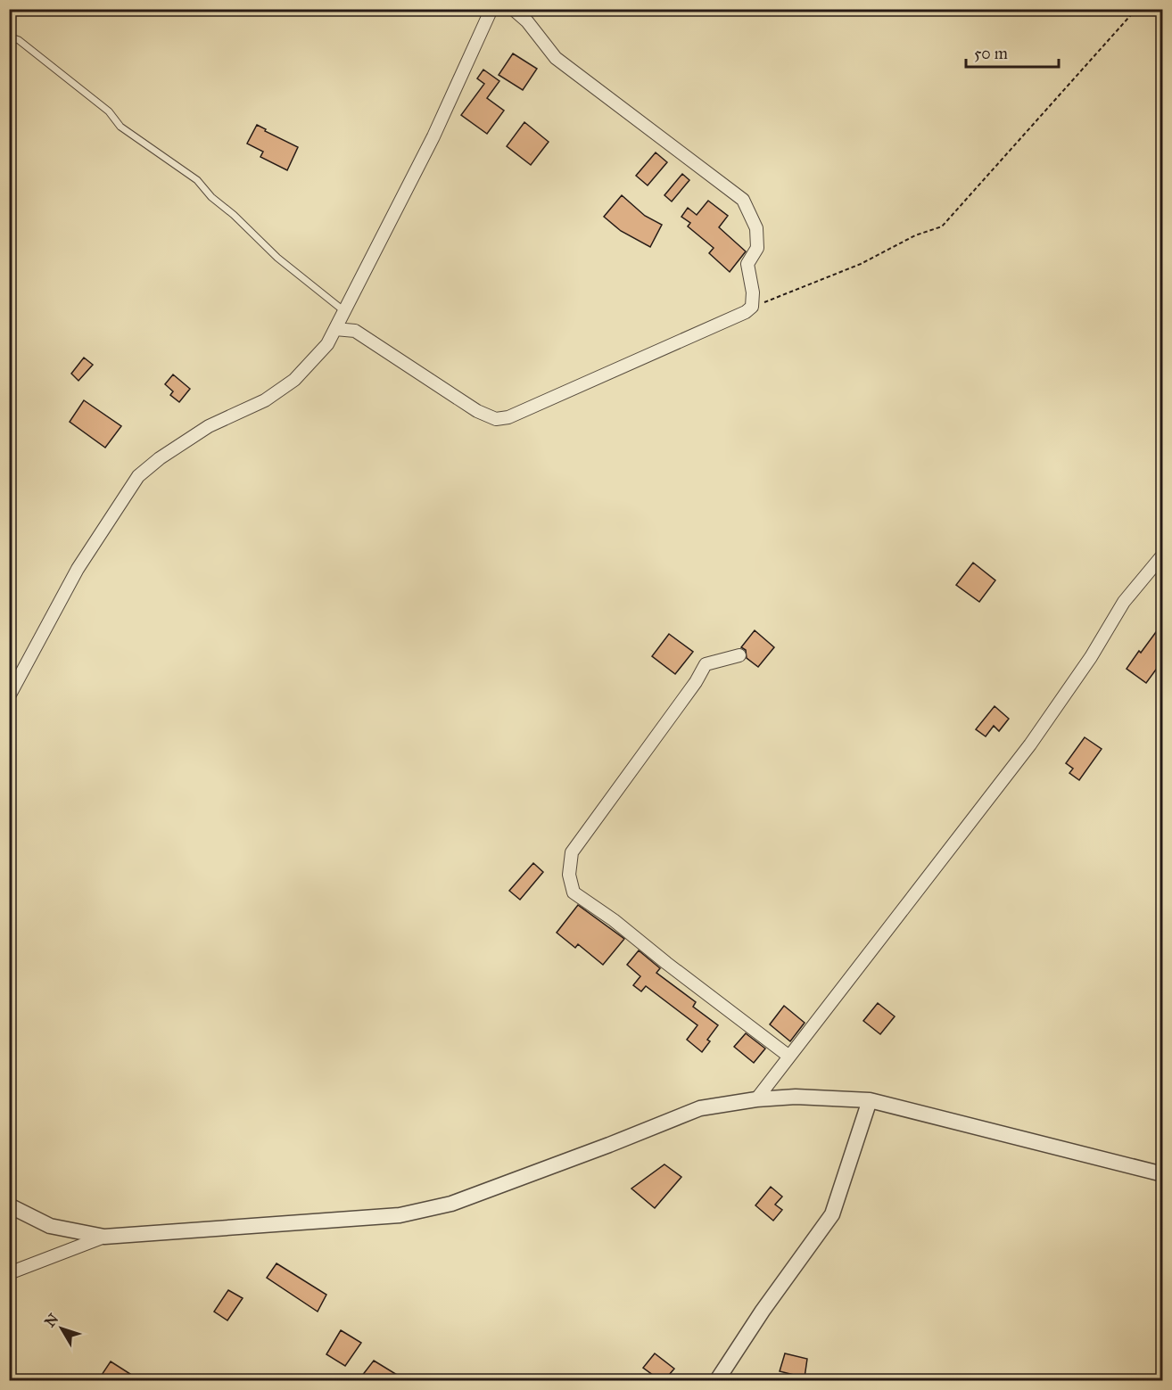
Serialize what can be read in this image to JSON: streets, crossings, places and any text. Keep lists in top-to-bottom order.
{
  "scale_bar": "50 m",
  "north": "top left"
}
